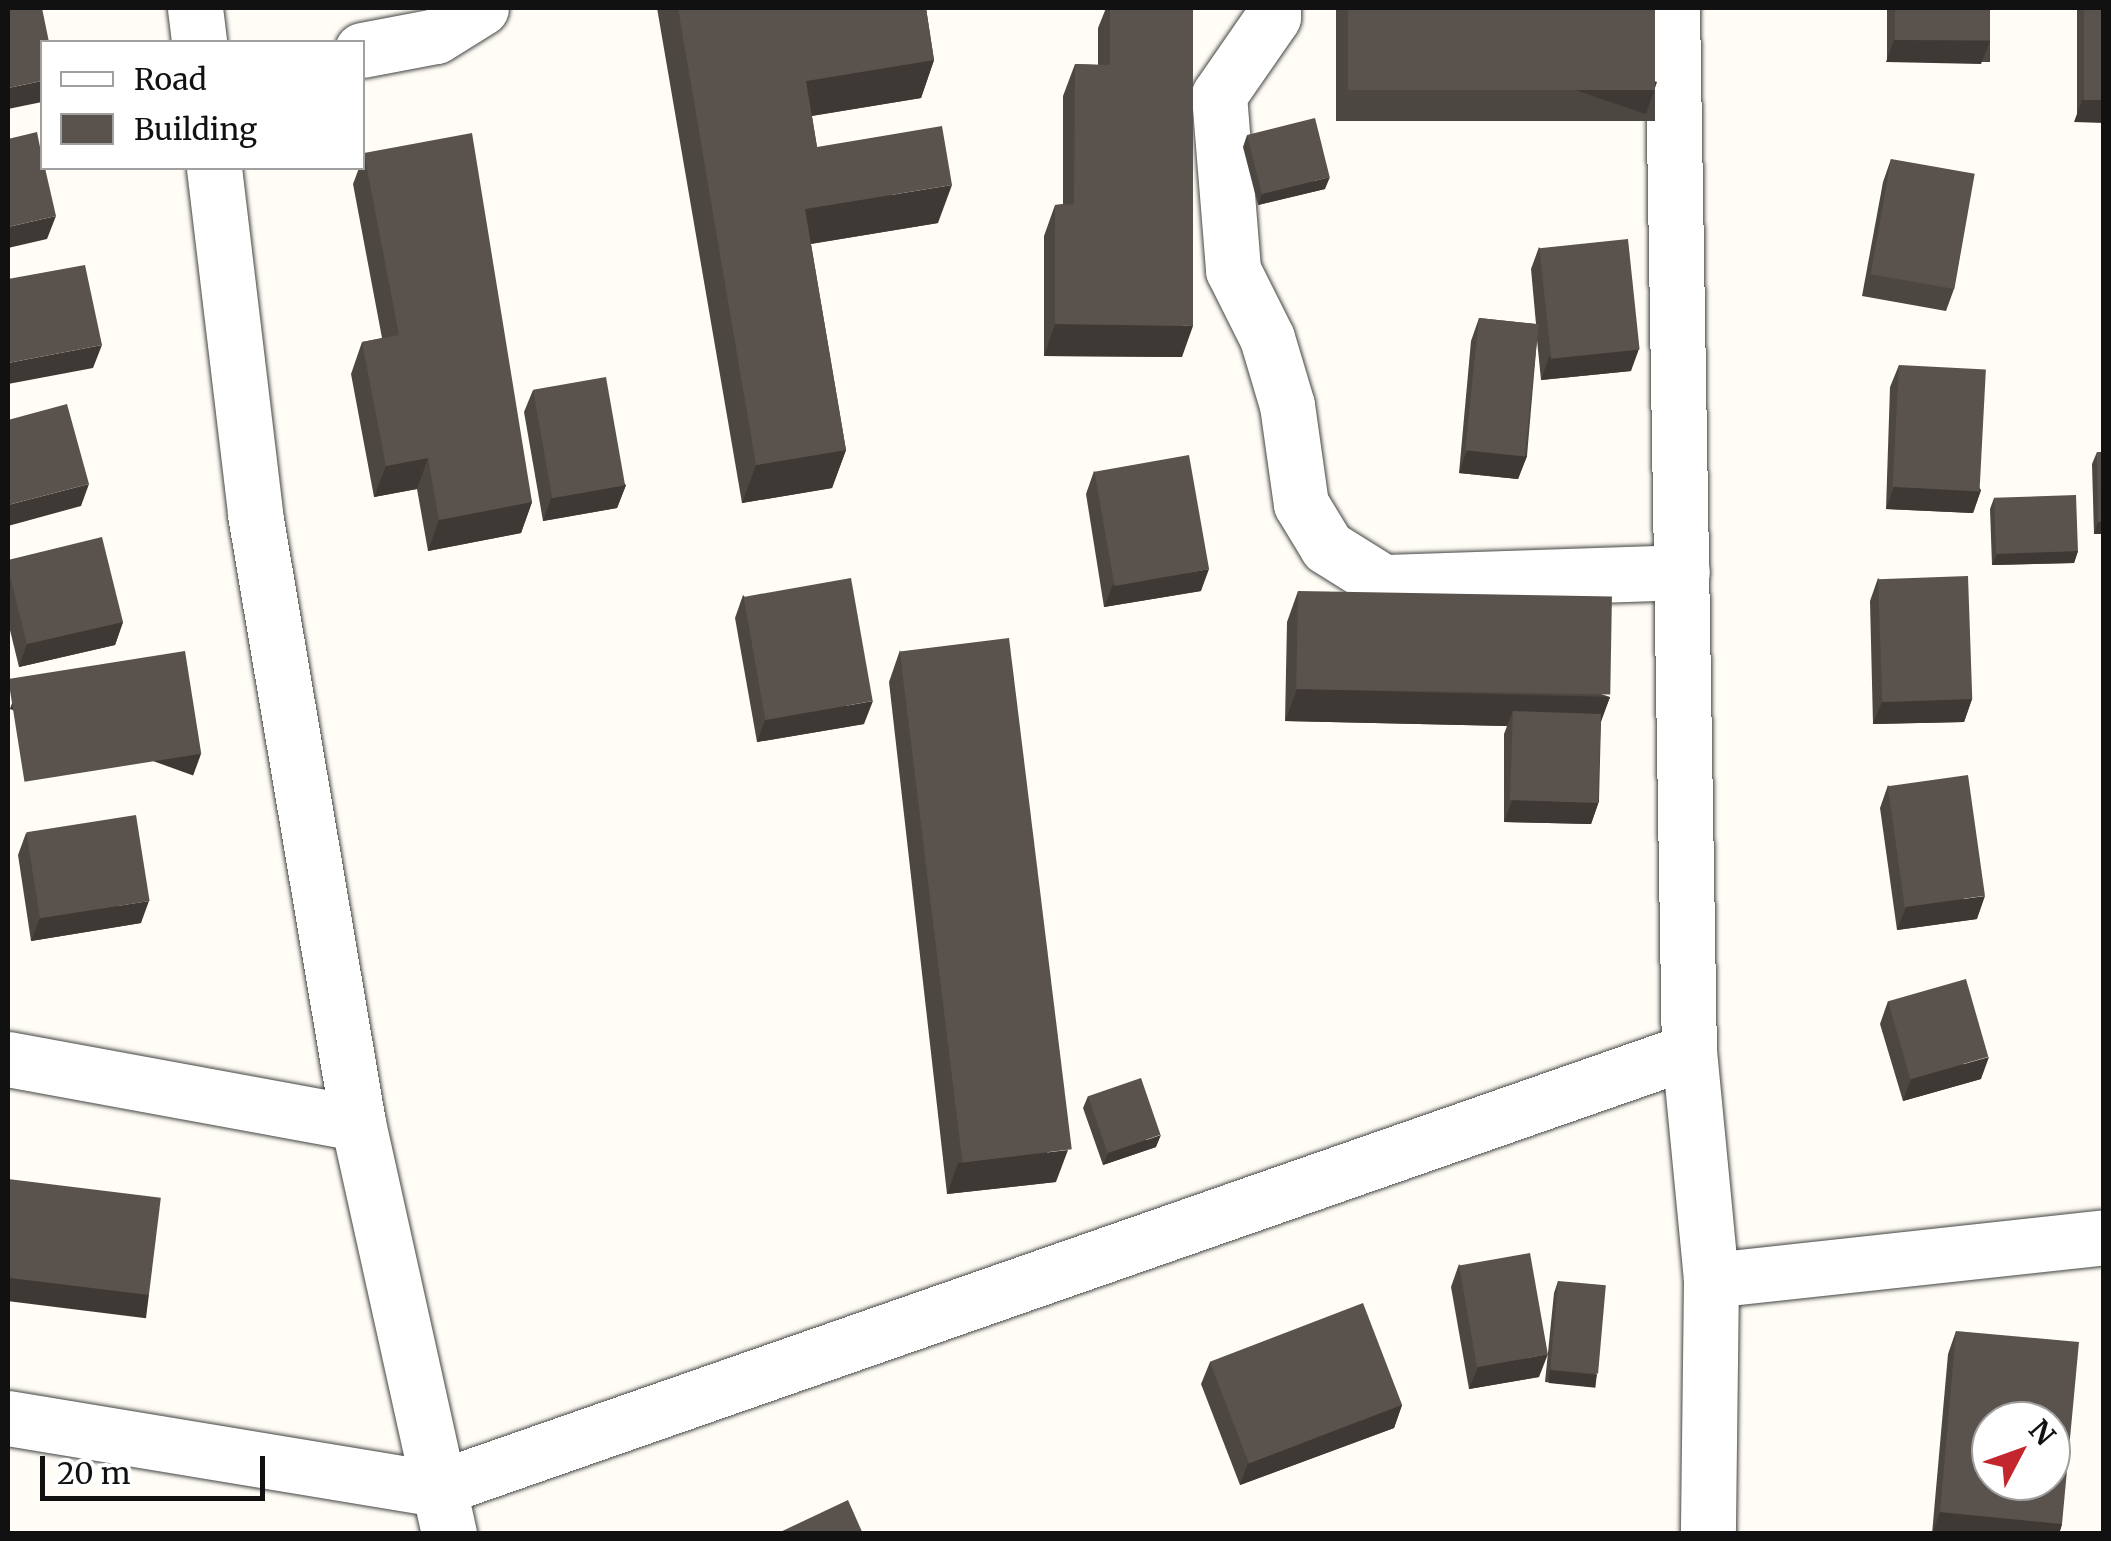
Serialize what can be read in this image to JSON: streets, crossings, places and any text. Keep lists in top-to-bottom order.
{
  "legend": ["Road", "Building"],
  "scale_bar": "20 m",
  "north": "top right"
}
